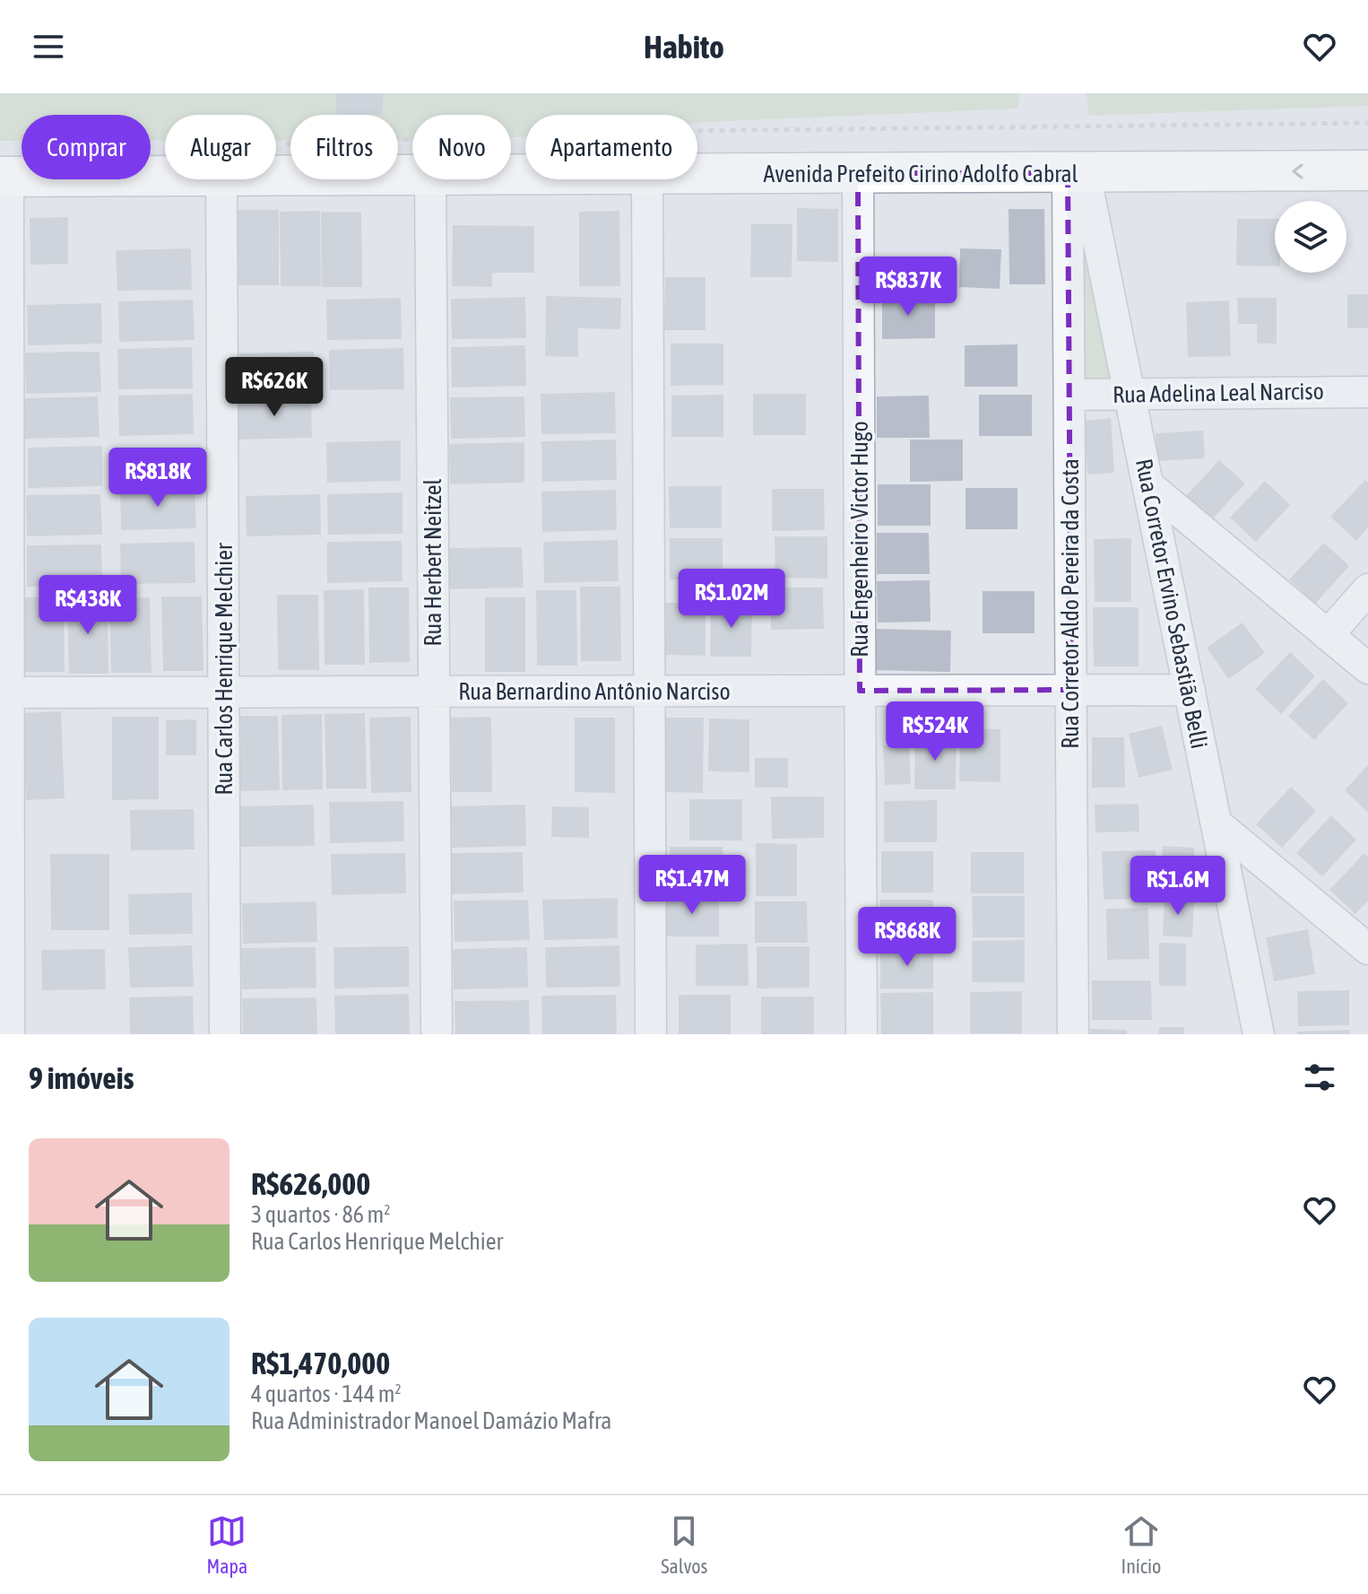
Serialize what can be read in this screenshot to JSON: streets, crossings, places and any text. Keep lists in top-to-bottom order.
{
  "streets": {
    "main road": ["Avenida Prefeito Cirino Adolfo Cabral"],
    "street": [
      "Rua Adelina Leal Narciso",
      "Rua Engenheiro Victor Hugo",
      "Rua Herbert Neitzel",
      "Rua Corretor Aldo Pereira da Costa",
      "Rua Corretor Ervino Sebastião Belli",
      "Rua Carlos Henrique Melchier",
      "Rua Bernardino Antônio Narciso"
    ]
  },
  "crossings": [
    ["Avenida Prefeito Cirino Adolfo Cabral", "Rua Engenheiro Victor Hugo"],
    ["Avenida Prefeito Cirino Adolfo Cabral", "Rua Corretor Aldo Pereira da Costa"],
    ["Avenida Prefeito Cirino Adolfo Cabral", "Rua Corretor Ervino Sebastião Belli"],
    ["Rua Adelina Leal Narciso", "Rua Corretor Aldo Pereira da Costa"],
    ["Rua Adelina Leal Narciso", "Rua Corretor Ervino Sebastião Belli"],
    ["Rua Engenheiro Victor Hugo", "Rua Bernardino Antônio Narciso"],
    ["Rua Herbert Neitzel", "Rua Bernardino Antônio Narciso"],
    ["Rua Corretor Aldo Pereira da Costa", "Rua Corretor Ervino Sebastião Belli"],
    ["Rua Corretor Aldo Pereira da Costa", "Rua Bernardino Antônio Narciso"],
    ["Rua Corretor Ervino Sebastião Belli", "Rua Bernardino Antônio Narciso"],
    ["Rua Carlos Henrique Melchier", "Rua Bernardino Antônio Narciso"]
  ],
  "page": {
    "header": "Habito",
    "chip": [
      "Comprar",
      "Alugar",
      "Filtros",
      "Novo",
      "Apartamento"
    ],
    "price": [
      "R$837K",
      "R$626K",
      "R$818K",
      "R$1.02M",
      "R$438K",
      "R$524K",
      "R$1.47M",
      "R$1.6M",
      "R$868K"
    ],
    "heading": "9 imóveis",
    "list": [
      {
        "name": "R$626,000",
        "note": "3 quartos · 86 m² · Rua Carlos Henrique Melchier"
      },
      {
        "name": "R$1,470,000",
        "note": "4 quartos · 144 m² · Rua Administrador Manoel Damázio Mafra"
      }
    ],
    "tabs": ["Mapa", "Salvos", "Início"]
  }
}
